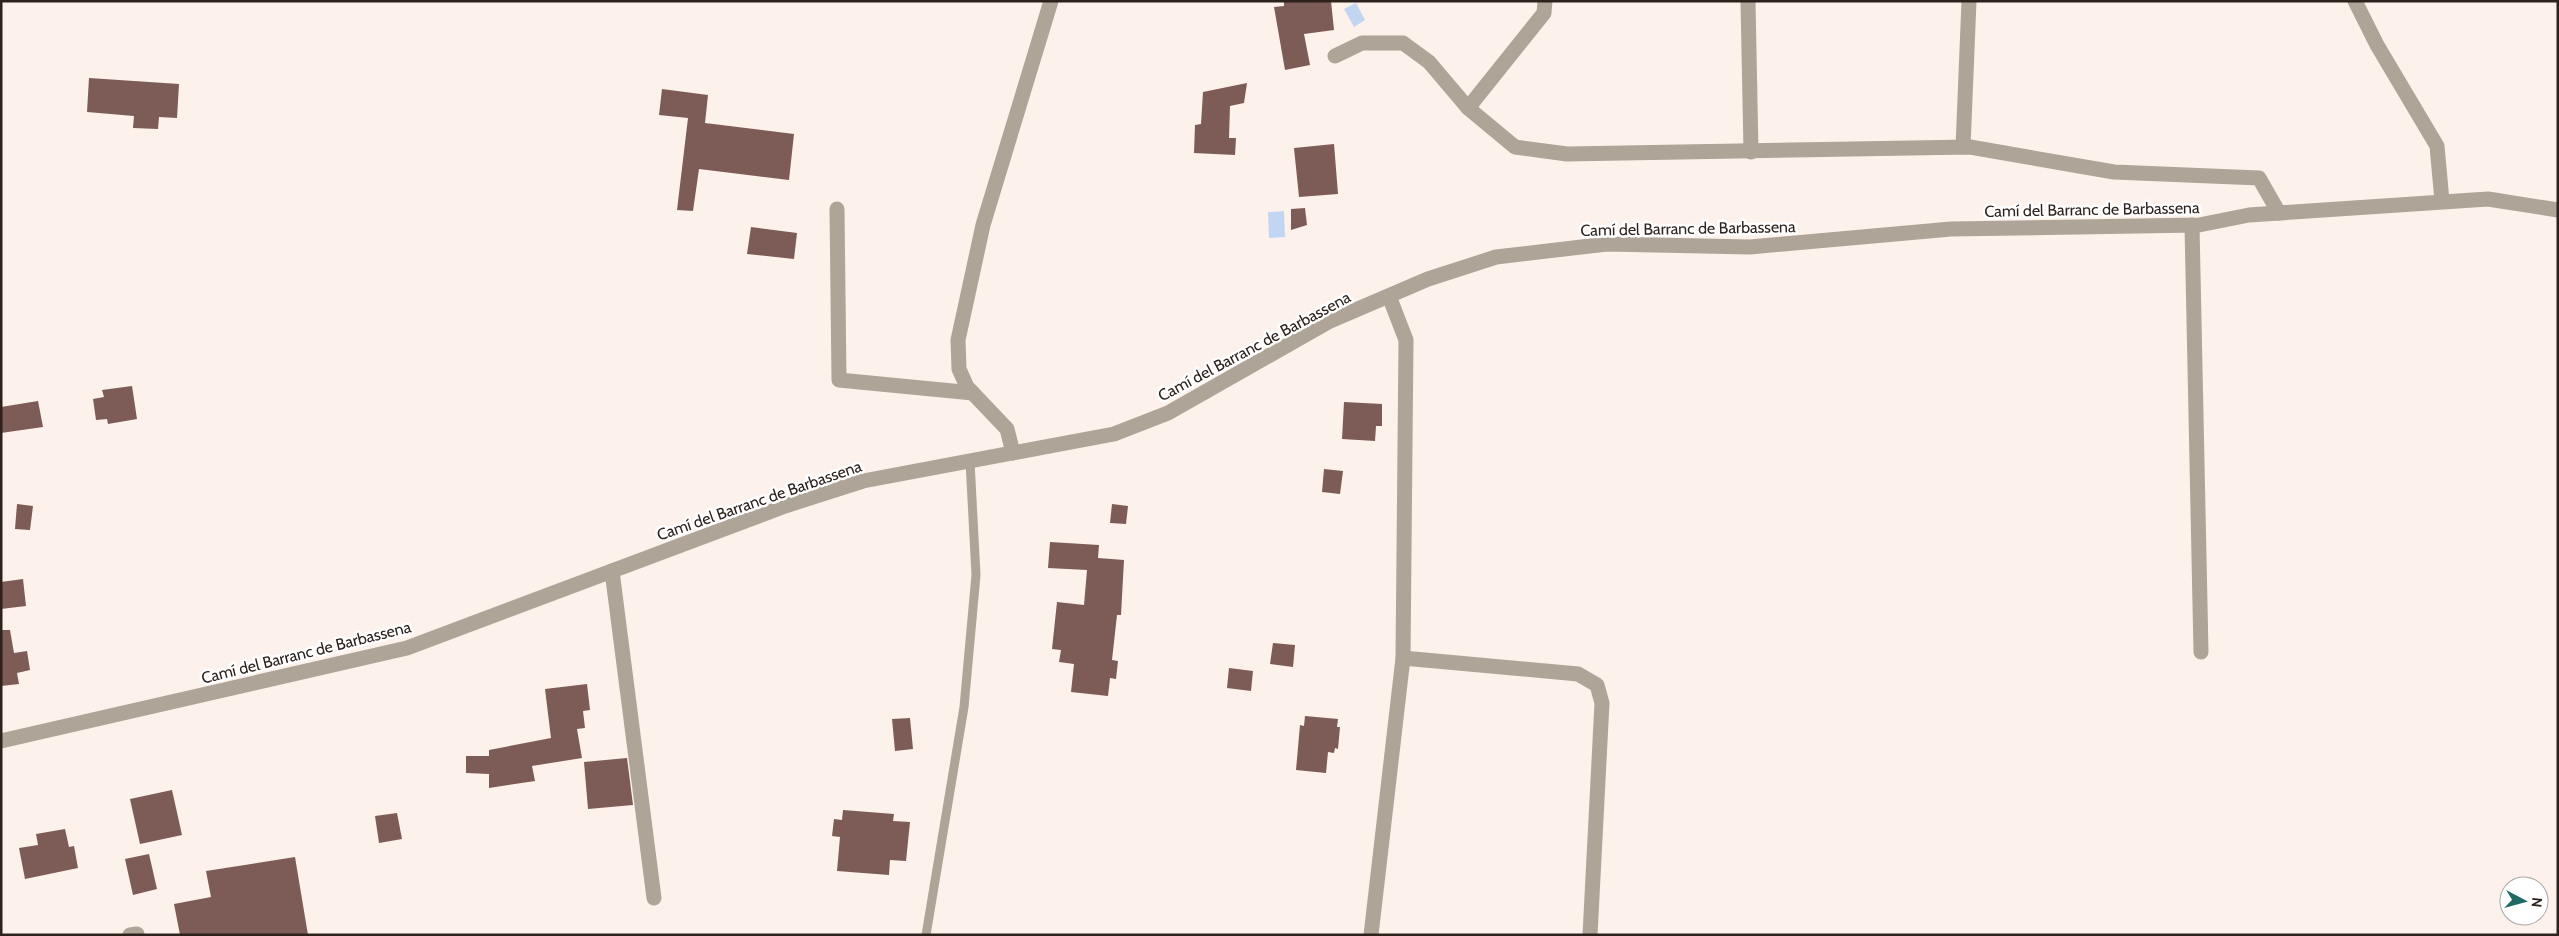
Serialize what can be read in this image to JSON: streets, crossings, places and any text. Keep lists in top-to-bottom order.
{
  "streets": {
    "street": ["Camí del Barranc de Barbassena"]
  },
  "north": "right"
}
